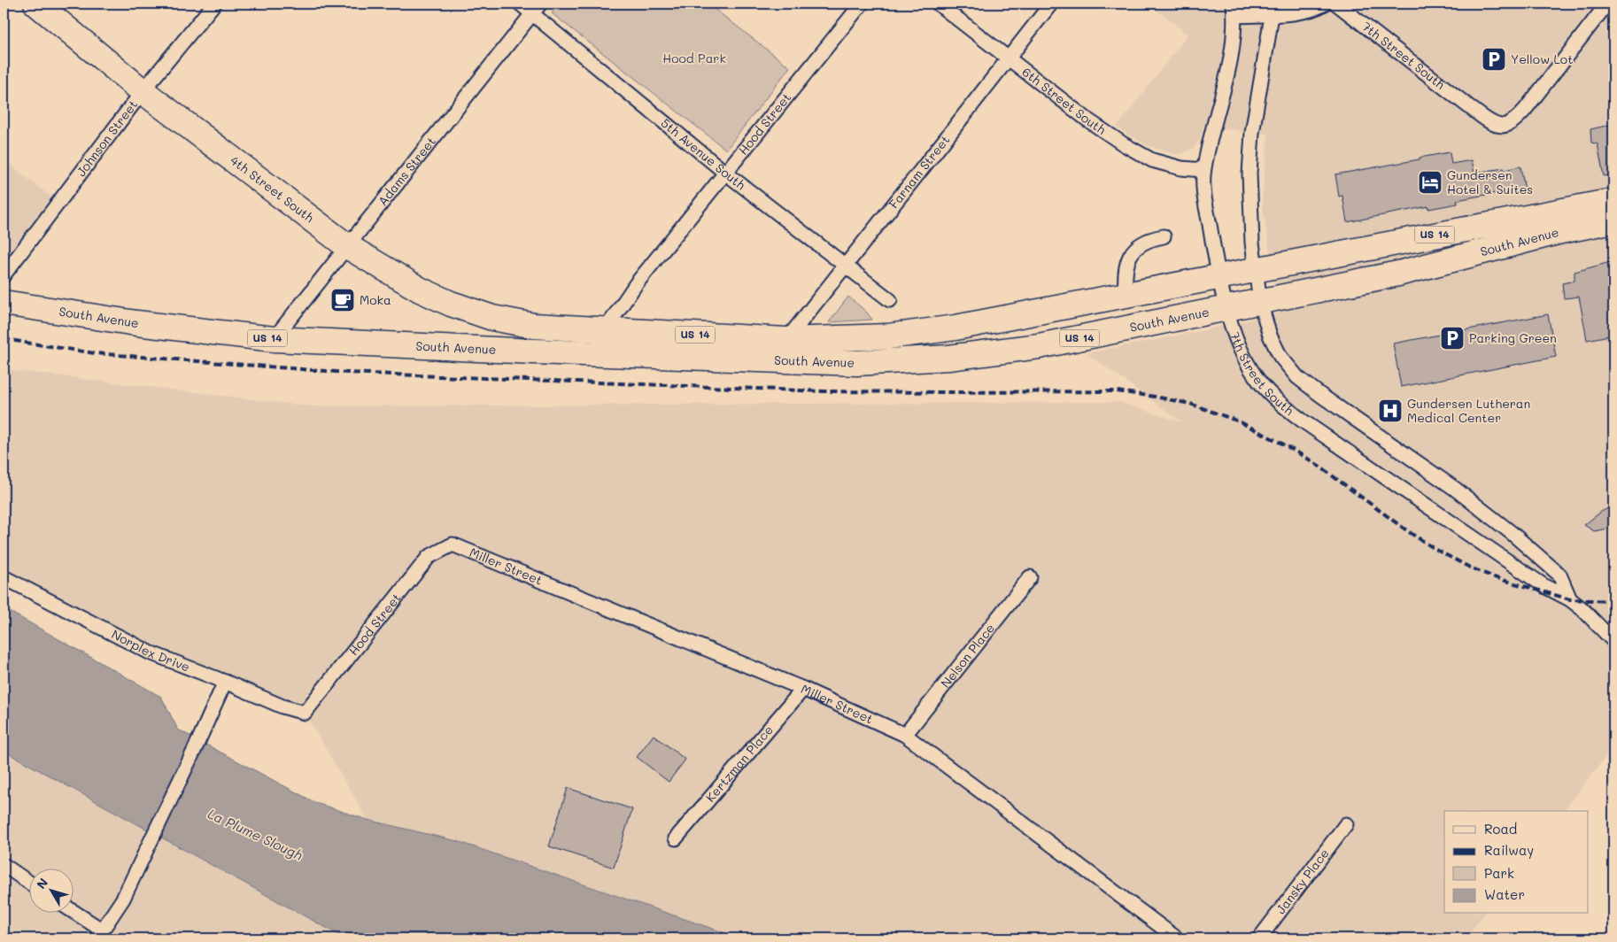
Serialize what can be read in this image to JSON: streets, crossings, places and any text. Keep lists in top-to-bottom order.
{
  "streets": {
    "highway": ["4th Street South", "US 14", "South Avenue"],
    "street": [
      "7th Street South",
      "6th Street South",
      "Hood Street",
      "Johnson Street",
      "5th Avenue South",
      "Adams Street",
      "Farnam Street",
      "Miller Street",
      "Norplex Drive",
      "Nelson Place",
      "Kertzman Place",
      "Jansky Place"
    ]
  },
  "crossings": [
    ["7th Street South", "6th Street South"],
    ["7th Street South", "South Avenue"],
    ["6th Street South", "Farnam Street"],
    ["Hood Street", "5th Avenue South"],
    ["Hood Street", "South Avenue"],
    ["Hood Street", "Miller Street"],
    ["Hood Street", "Norplex Drive"],
    ["Johnson Street", "4th Street South"],
    ["5th Avenue South", "Adams Street"],
    ["5th Avenue South", "Farnam Street"],
    ["Adams Street", "4th Street South"],
    ["Adams Street", "South Avenue"],
    ["Farnam Street", "South Avenue"],
    ["4th Street South", "South Avenue"],
    ["Miller Street", "Nelson Place"],
    ["Miller Street", "Kertzman Place"]
  ],
  "water": ["La Plume Slough"],
  "parks": ["Hood Park"],
  "places": {
    "parking": ["Yellow Lot", "Parking Green"],
    "hotel": ["Gundersen Hotel & Suites"],
    "cafe": ["Moka"],
    "hospital": ["Gundersen Lutheran Medical Center"]
  },
  "legend": [
    "Road",
    "Railway",
    "Park",
    "Water"
  ],
  "north": "top left"
}
